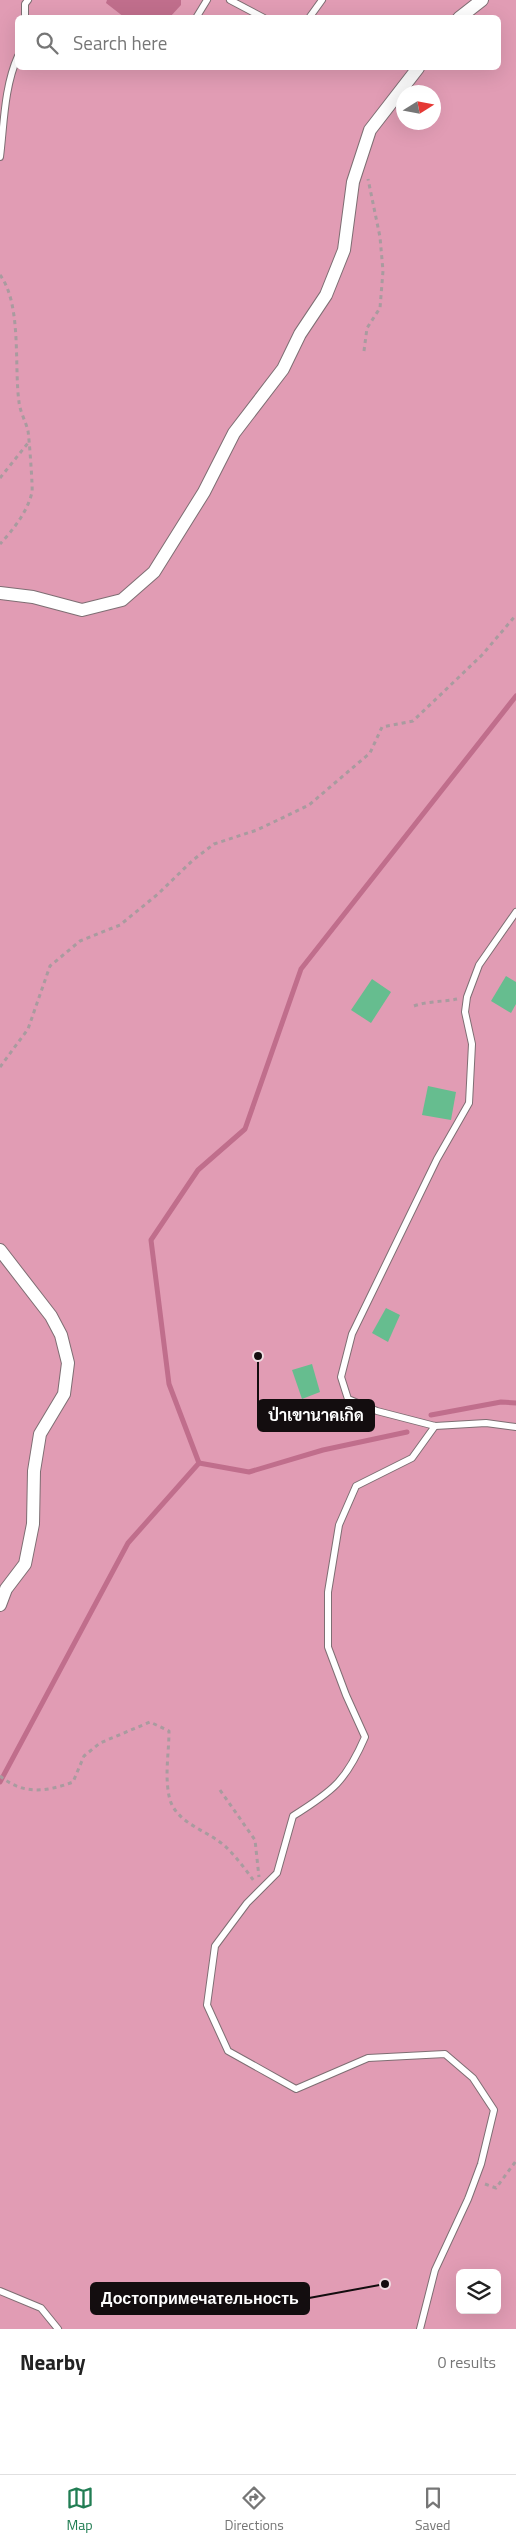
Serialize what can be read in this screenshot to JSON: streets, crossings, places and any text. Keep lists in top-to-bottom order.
{
  "places": ["ป่าเขานาคเกิด", "Достопримечательность"],
  "north": "right",
  "page": {
    "search": "Search here",
    "heading": ["Nearby", "0 results"],
    "nav": ["Map", "Directions", "Saved"]
  }
}
